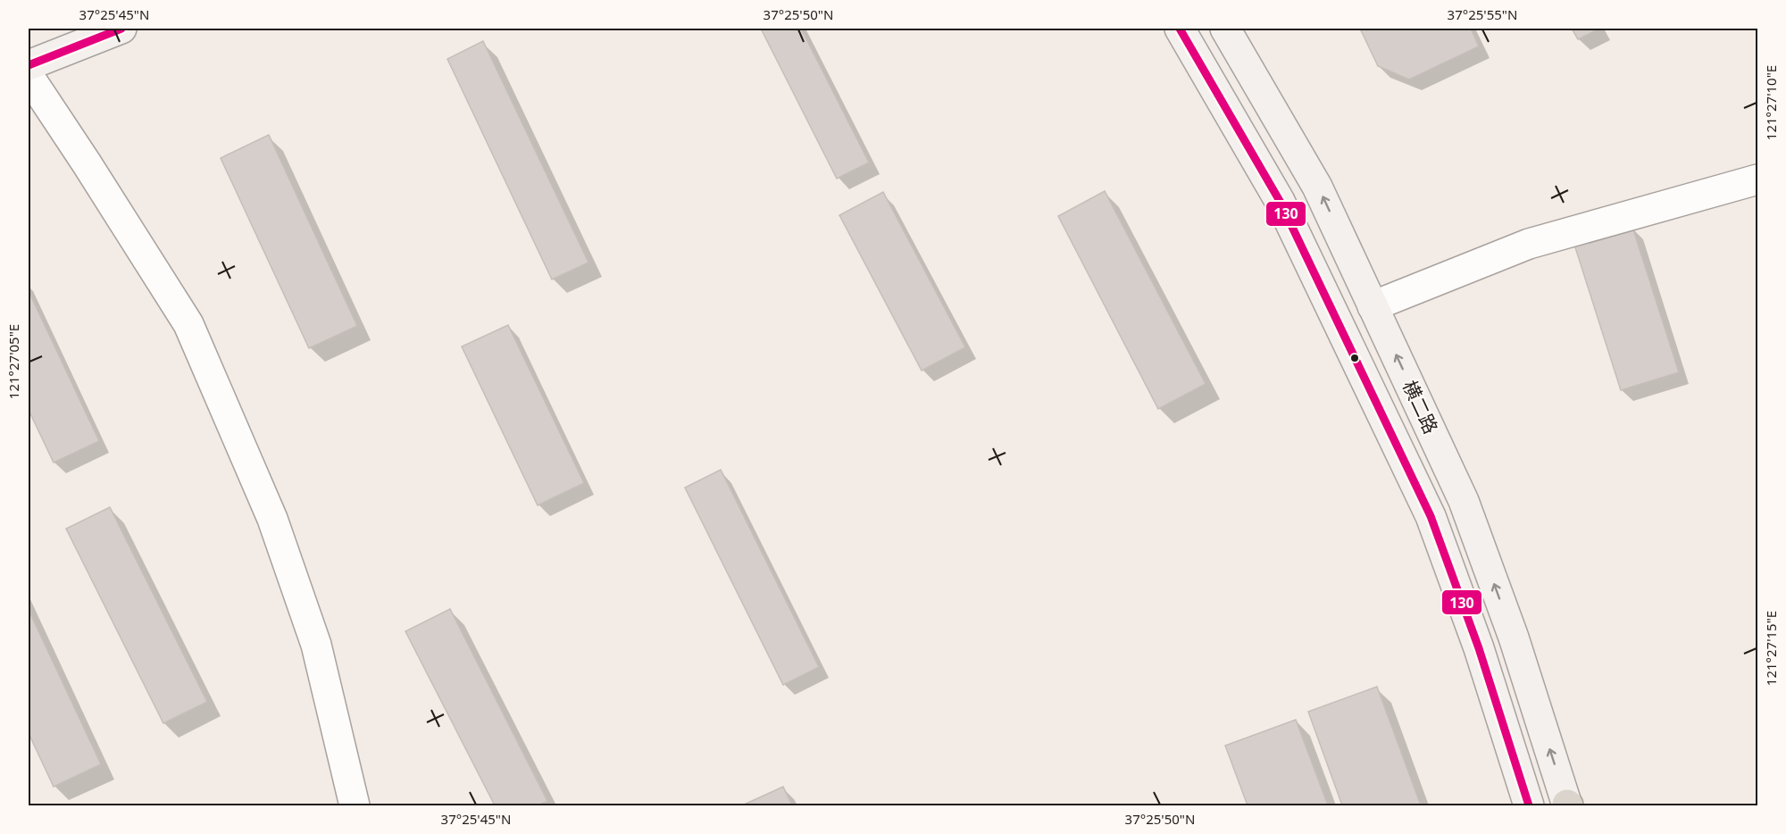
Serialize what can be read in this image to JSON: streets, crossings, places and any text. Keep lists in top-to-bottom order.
{
  "streets": {
    "street": ["横二路"]
  },
  "lines": ["transit line 130"],
  "coordinates": [
    "37°25'45\"N",
    "37°25'50\"N",
    "37°25'55\"N",
    "121°27'10\"E",
    "121°27'05\"E",
    "121°27'15\"E"
  ]
}
